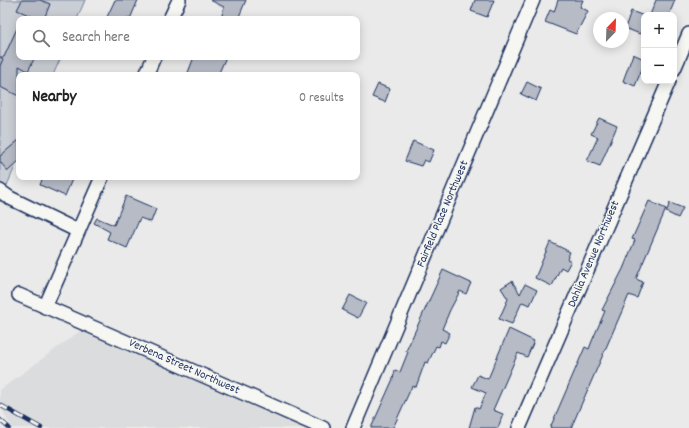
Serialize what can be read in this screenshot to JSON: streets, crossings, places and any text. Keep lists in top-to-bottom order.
{
  "streets": {
    "street": ["Fairfield Place Northwest", "Dahlia Avenue Northwest", "Verbena Street Northwest"]
  },
  "north": "top right",
  "page": {
    "map_buttons": ["+", "−"],
    "search": "Search here",
    "heading": ["Nearby", "0 results"]
  }
}
